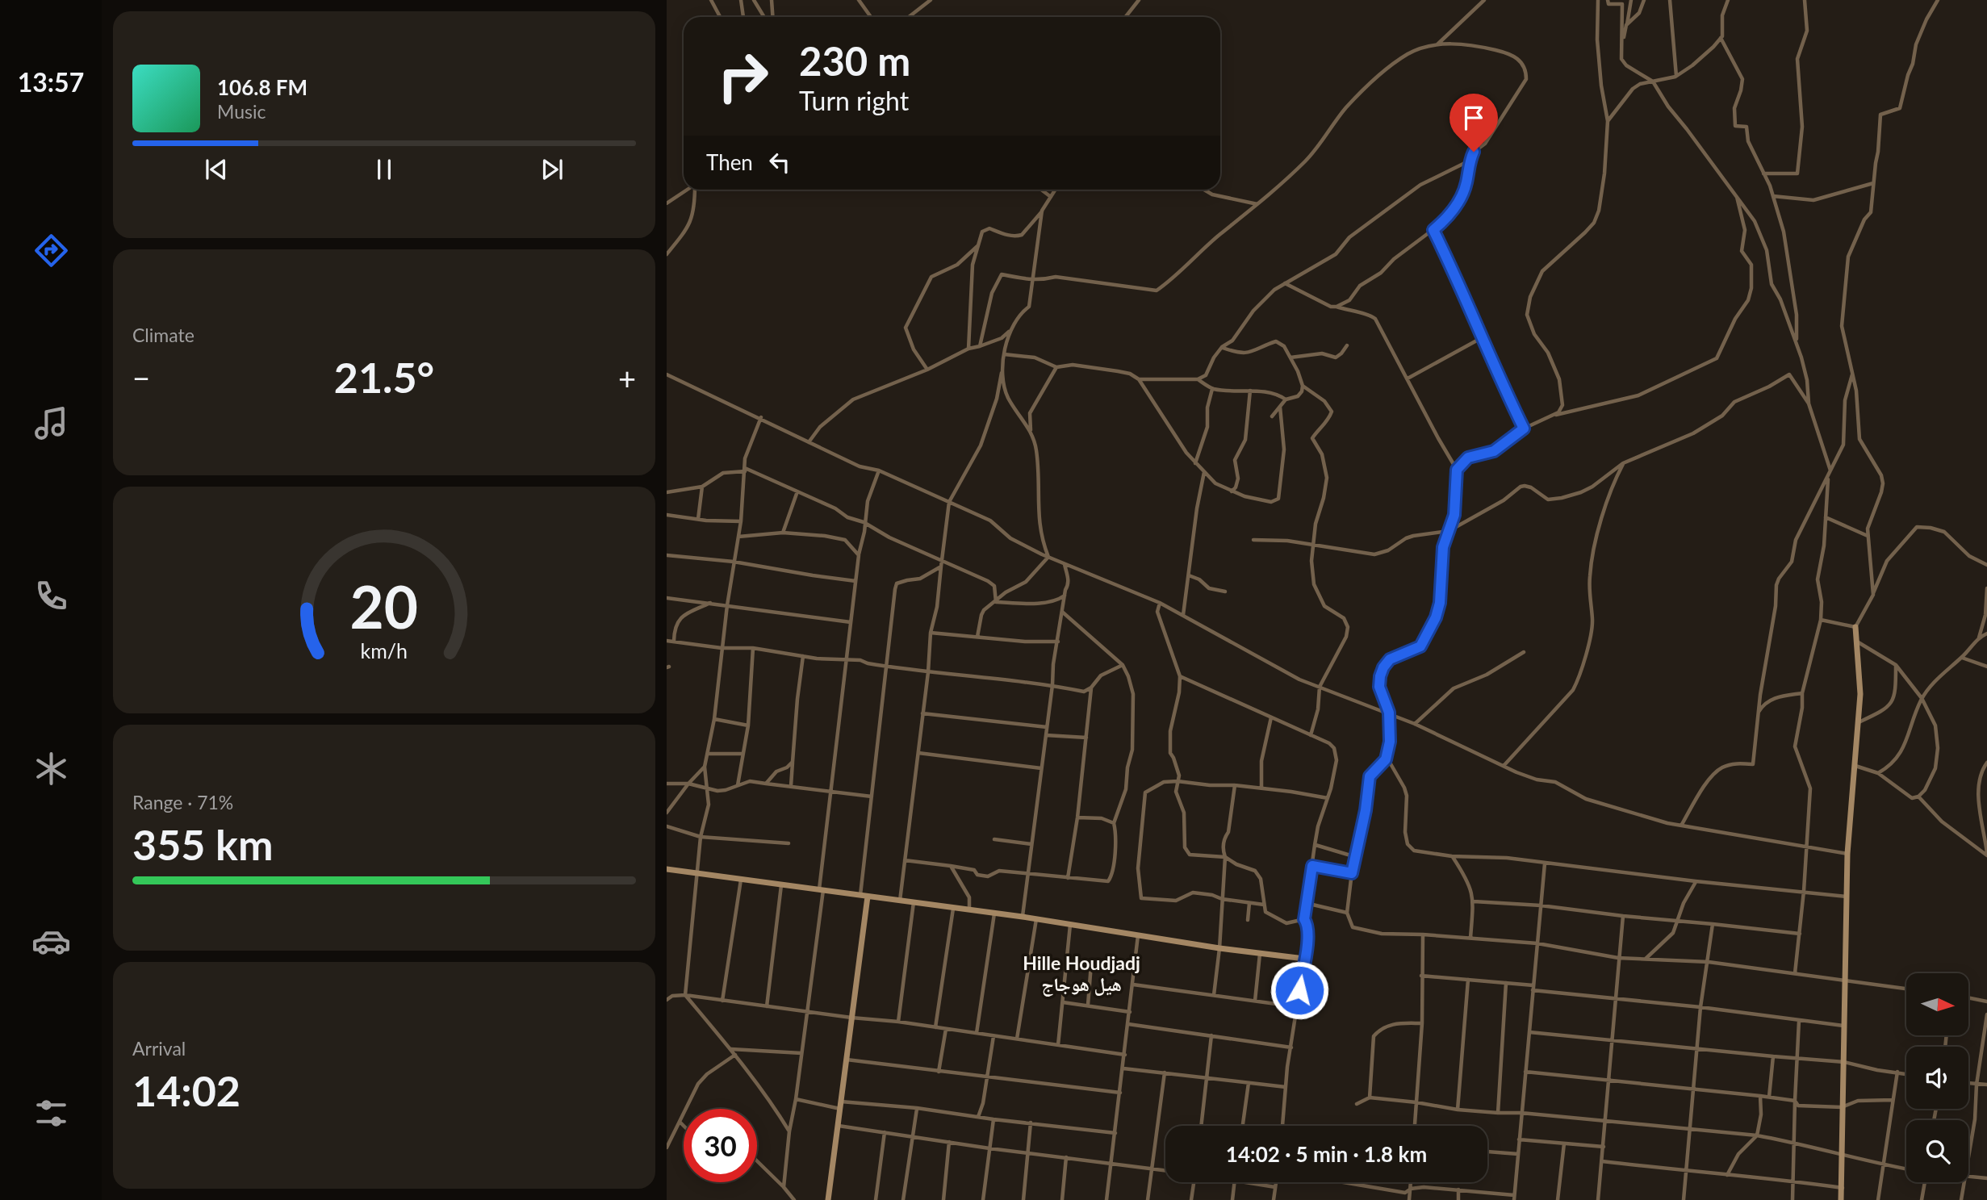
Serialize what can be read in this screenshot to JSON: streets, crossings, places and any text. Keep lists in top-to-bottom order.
{
  "districts": ["Hille Houdjadj هيل هوجاج"],
  "north": "right",
  "page": {
    "tabs": "13:57",
    "turn": ["230 m", "Turn right"],
    "song": ["106.8 FM", "Music"],
    "then": "Then",
    "tile": [
      "Climate",
      ["Range · 71%", "355 km"],
      ["Arrival", "14:02"]
    ],
    "heat": ["−", "21.5°", "+"],
    "limit": "30",
    "trip": "14:02 · 5 min · 1.8 km",
    "gauge": ["20", "km/h"]
  }
}
